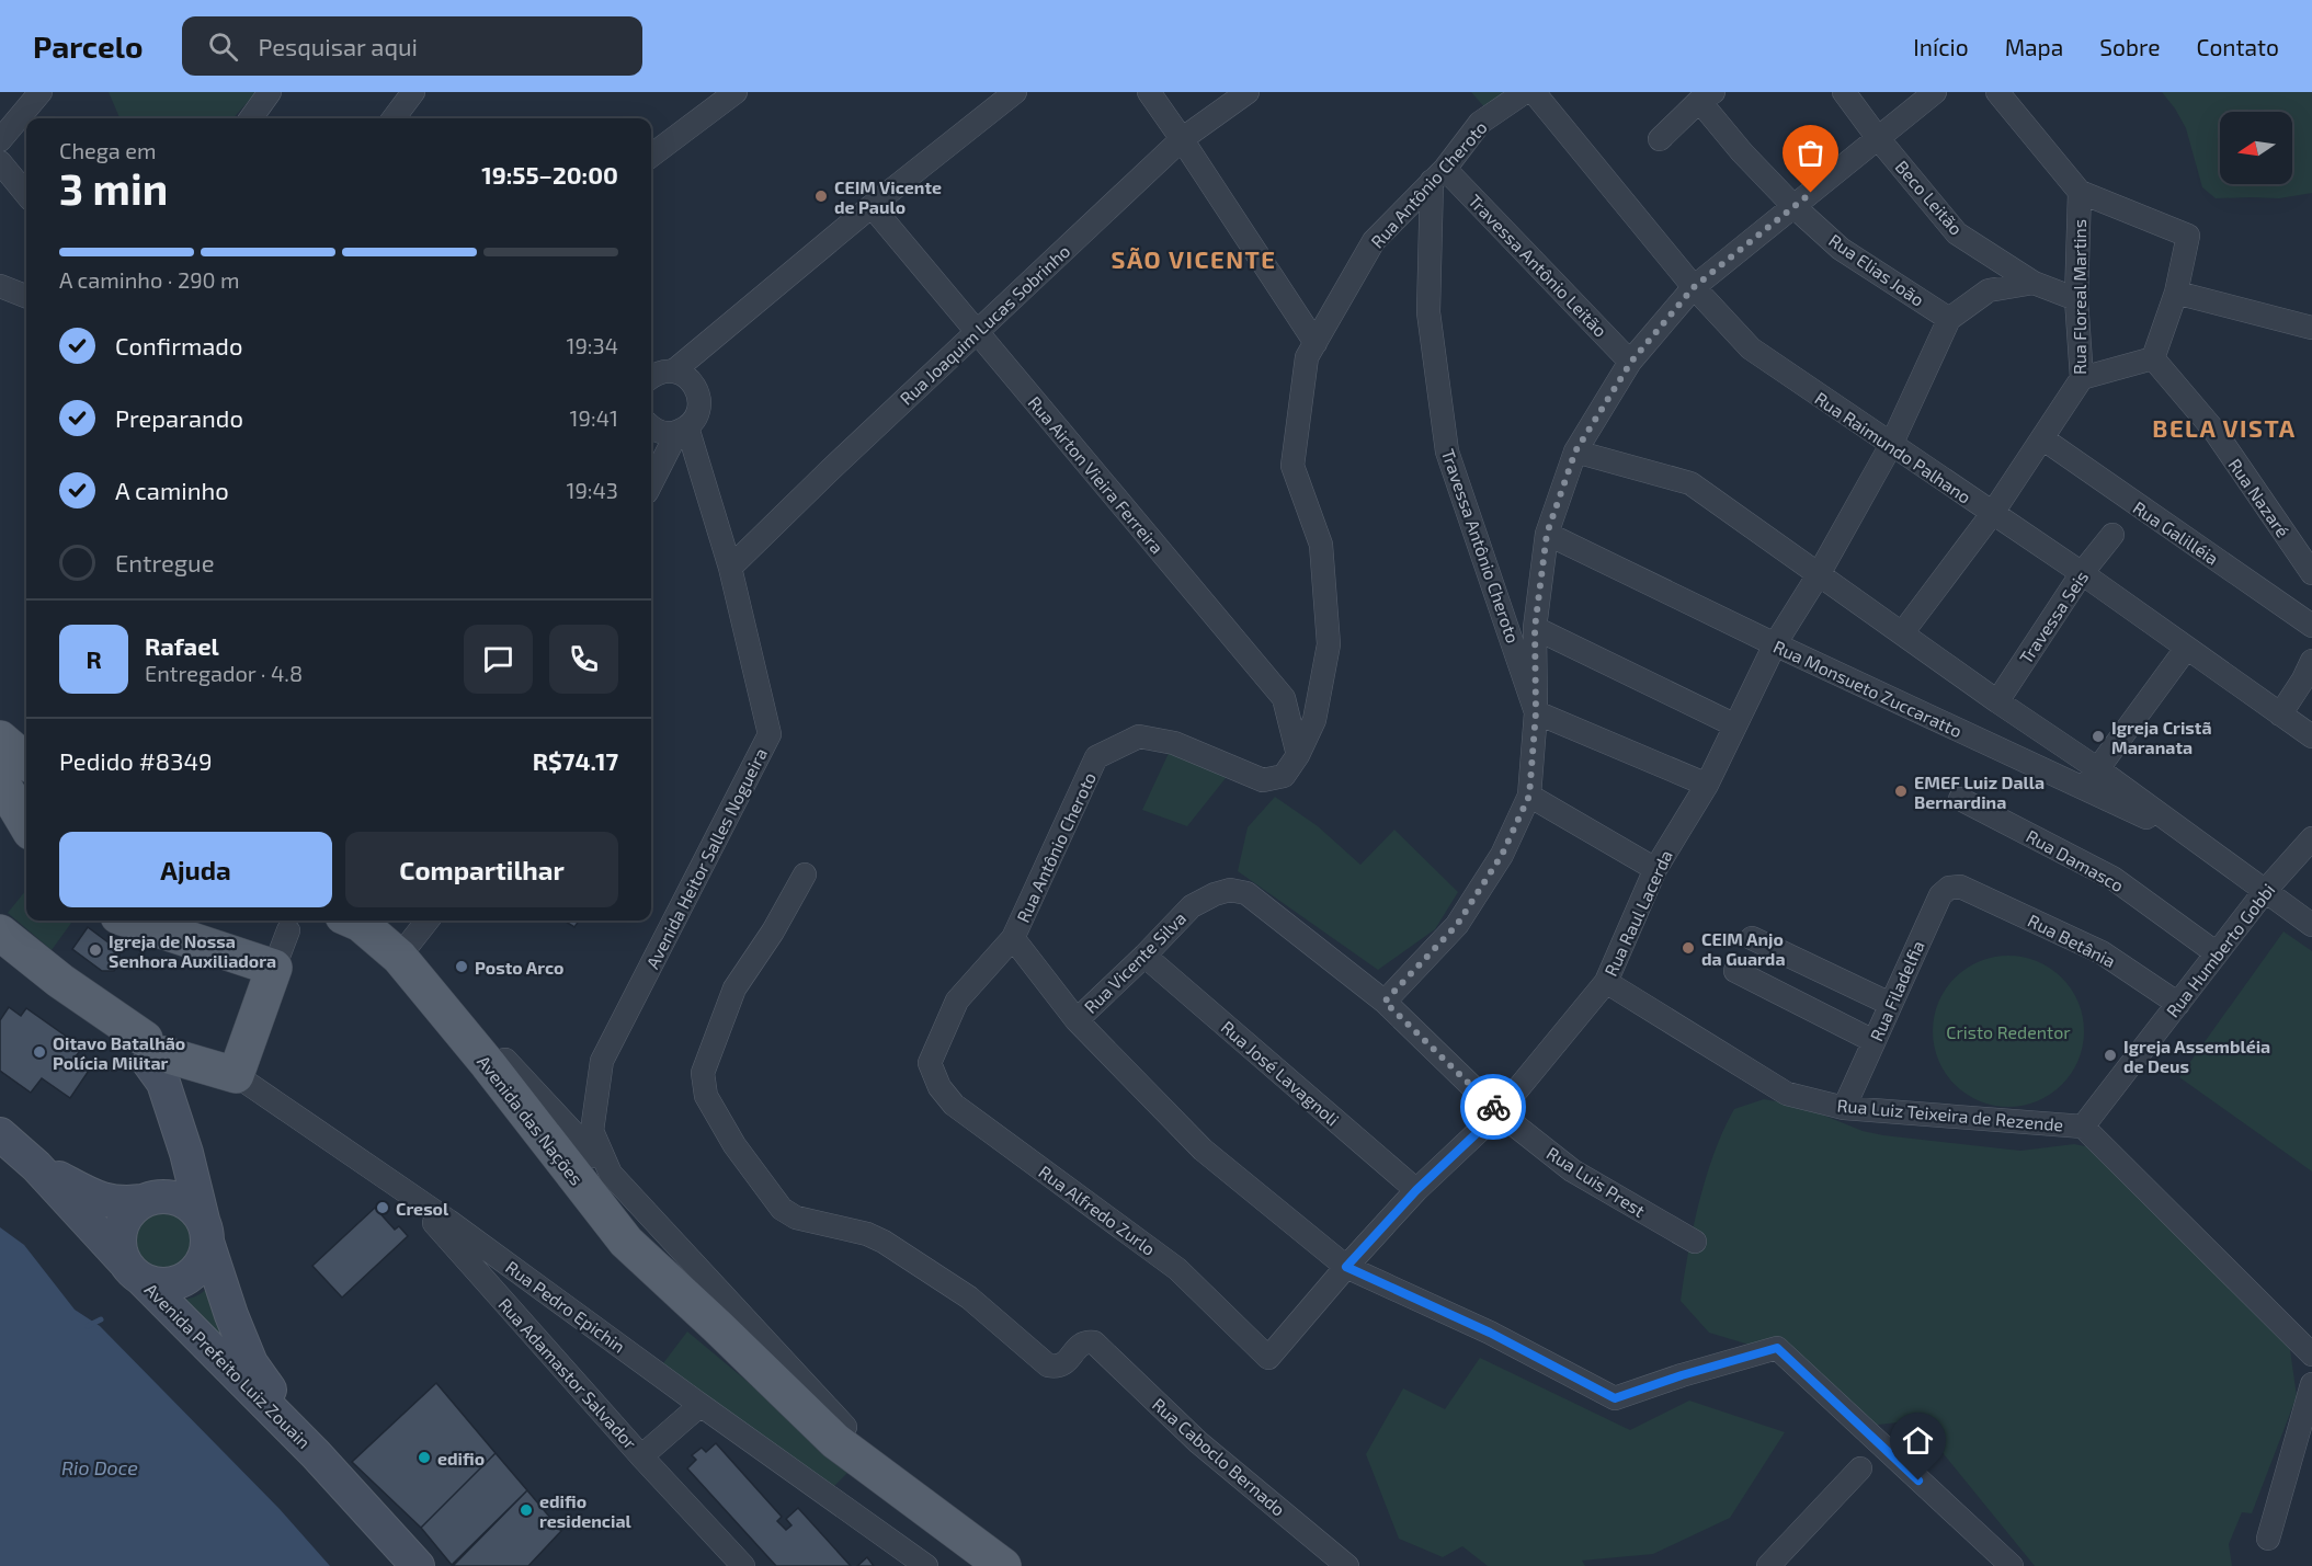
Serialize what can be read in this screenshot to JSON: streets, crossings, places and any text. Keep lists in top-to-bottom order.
{
  "streets": {
    "main road": ["Avenida das Nações", "Rua Pedro Epichin"],
    "street": [
      "Rua Antônio Cheroto",
      "Beco Leitão",
      "Travessa Antônio Leitão",
      "Rua Elias João",
      "Rua Floreal Martins",
      "Rua Joaquim Lucas Sobrinho",
      "Rua Raimundo Palhano",
      "Rua Airton Vieira Ferreira",
      "Rua Nazaré",
      "Rua Galilléia",
      "Travessa Antônio Cheroto",
      "Travessa Seis",
      "Rua Monsueto Zuccaratto",
      "Avenida Heitor Salles Nogueira",
      "Rua Damasco",
      "Rua Raul Lacerda",
      "Rua Betânia",
      "Rua Humberto Gobbi",
      "Rua Vicente Silva",
      "Rua Filadelfia",
      "Rua José Lavagnoli",
      "Rua Luiz Teixeira de Rezende",
      "Rua Luis Prest",
      "Rua Alfredo Zurlo",
      "Avenida Prefeito Luiz Zouain",
      "Rua Adamastor Salvador",
      "Rua Caboclo Bernado"
    ]
  },
  "crossings": [
    ["Rua Antônio Cheroto", "Travessa Antônio Leitão"],
    ["Rua Antônio Cheroto", "Rua Airton Vieira Ferreira"],
    ["Rua Antônio Cheroto", "Travessa Antônio Cheroto"],
    ["Rua Antônio Cheroto", "Rua Alfredo Zurlo"],
    ["Beco Leitão", "Rua Floreal Martins"],
    ["Travessa Antônio Leitão", "Travessa Antônio Cheroto"],
    ["Rua Elias João", "Rua Raul Lacerda"],
    ["Rua Floreal Martins", "Rua Raimundo Palhano"],
    ["Rua Floreal Martins", "Rua Galilléia"],
    ["Rua Floreal Martins", "Rua Monsueto Zuccaratto"],
    ["Rua Joaquim Lucas Sobrinho", "Rua Airton Vieira Ferreira"],
    ["Rua Joaquim Lucas Sobrinho", "Avenida Heitor Salles Nogueira"],
    ["Rua Raimundo Palhano", "Travessa Seis"],
    ["Rua Raimundo Palhano", "Rua Raul Lacerda"],
    ["Travessa Seis", "Rua Monsueto Zuccaratto"],
    ["Rua Monsueto Zuccaratto", "Rua Raul Lacerda"],
    ["Rua Monsueto Zuccaratto", "Rua Humberto Gobbi"],
    ["Rua Damasco", "Rua Humberto Gobbi"],
    ["Rua Raul Lacerda", "Rua José Lavagnoli"],
    ["Rua Raul Lacerda", "Rua Luiz Teixeira de Rezende"],
    ["Rua Raul Lacerda", "Rua Luis Prest"],
    ["Rua Raul Lacerda", "Rua Alfredo Zurlo"],
    ["Rua Betânia", "Rua Humberto Gobbi"],
    ["Rua Betânia", "Rua Filadelfia"],
    ["Rua Humberto Gobbi", "Rua Luiz Teixeira de Rezende"],
    ["Rua Vicente Silva", "Rua José Lavagnoli"],
    ["Rua Vicente Silva", "Rua Luis Prest"],
    ["Rua Filadelfia", "Rua Luiz Teixeira de Rezende"],
    ["Rua Pedro Epichin", "Avenida Prefeito Luiz Zouain"],
    ["Rua Pedro Epichin", "Rua Adamastor Salvador"]
  ],
  "districts": ["SÃO VICENTE", "BELA VISTA"],
  "water": ["Rio Doce"],
  "parks": ["Cristo Redentor"],
  "places": [
    "CEIM Vicente de Paulo",
    "Igreja Cristã Maranata",
    "EMEF Luiz Dalla Bernardina",
    "CEIM Anjo da Guarda",
    "Igreja de Nossa Senhora Auxiliadora",
    "Posto Arco",
    "Oitavo Batalhão Polícia Militar",
    "Igreja Assembléia de Deus",
    "Cresol",
    "edifio",
    "edifio residencial"
  ],
  "north": "left",
  "page": {
    "header": "Parcelo",
    "search": "Pesquisar aqui",
    "nav": [
      "Início",
      "Mapa",
      "Sobre",
      "Contato"
    ],
    "heading": ["3 min", "Chega em", "19:55–20:00"],
    "panel": [
      "Rafael",
      "Entregador · 4.8",
      "Pedido #8349",
      "R$74.17"
    ],
    "bar": "A caminho · 290 m",
    "list": [
      ["Confirmado", "19:34"],
      ["Preparando", "19:41"],
      ["A caminho", "19:43"],
      "Entregue"
    ],
    "round": "R",
    "buttons": ["Ajuda", "Compartilhar"]
  }
}
